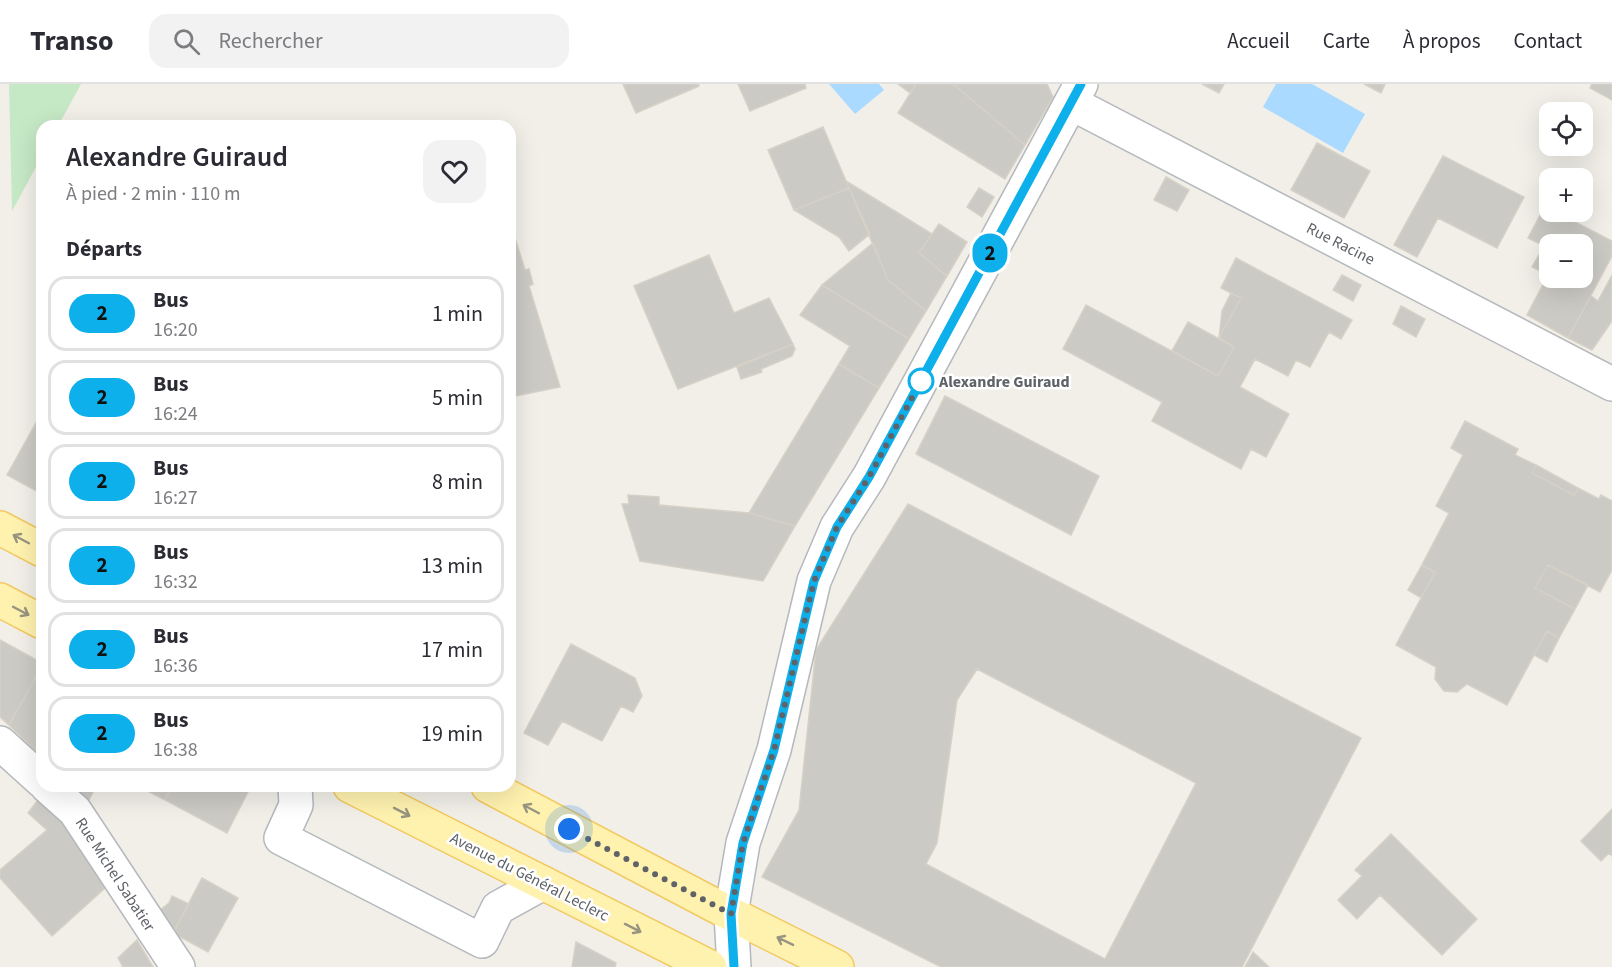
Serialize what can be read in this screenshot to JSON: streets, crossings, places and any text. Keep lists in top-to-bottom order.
{
  "streets": {
    "main road": ["Avenue du Général Leclerc"],
    "street": ["Rue Racine", "Rue Michel Sabatier"]
  },
  "places": ["Alexandre Guiraud"],
  "lines": ["bus line 2"],
  "page": {
    "header": "Transo",
    "search": "Rechercher",
    "nav": [
      "Accueil",
      "Carte",
      "À propos",
      "Contact"
    ],
    "on_map": "2",
    "map_buttons": ["+", "−"],
    "heading": [
      ["Alexandre Guiraud", "À pied · 2 min · 110 m"],
      "Départs"
    ],
    "list": [
      {
        "mark": "2",
        "name": "Bus",
        "note": "16:20",
        "value": "1 min"
      },
      {
        "mark": "2",
        "name": "Bus",
        "note": "16:24",
        "value": "5 min"
      },
      {
        "mark": "2",
        "name": "Bus",
        "note": "16:27",
        "value": "8 min"
      },
      {
        "mark": "2",
        "name": "Bus",
        "note": "16:32",
        "value": "13 min"
      },
      {
        "mark": "2",
        "name": "Bus",
        "note": "16:36",
        "value": "17 min"
      },
      {
        "mark": "2",
        "name": "Bus",
        "note": "16:38",
        "value": "19 min"
      }
    ]
  }
}
